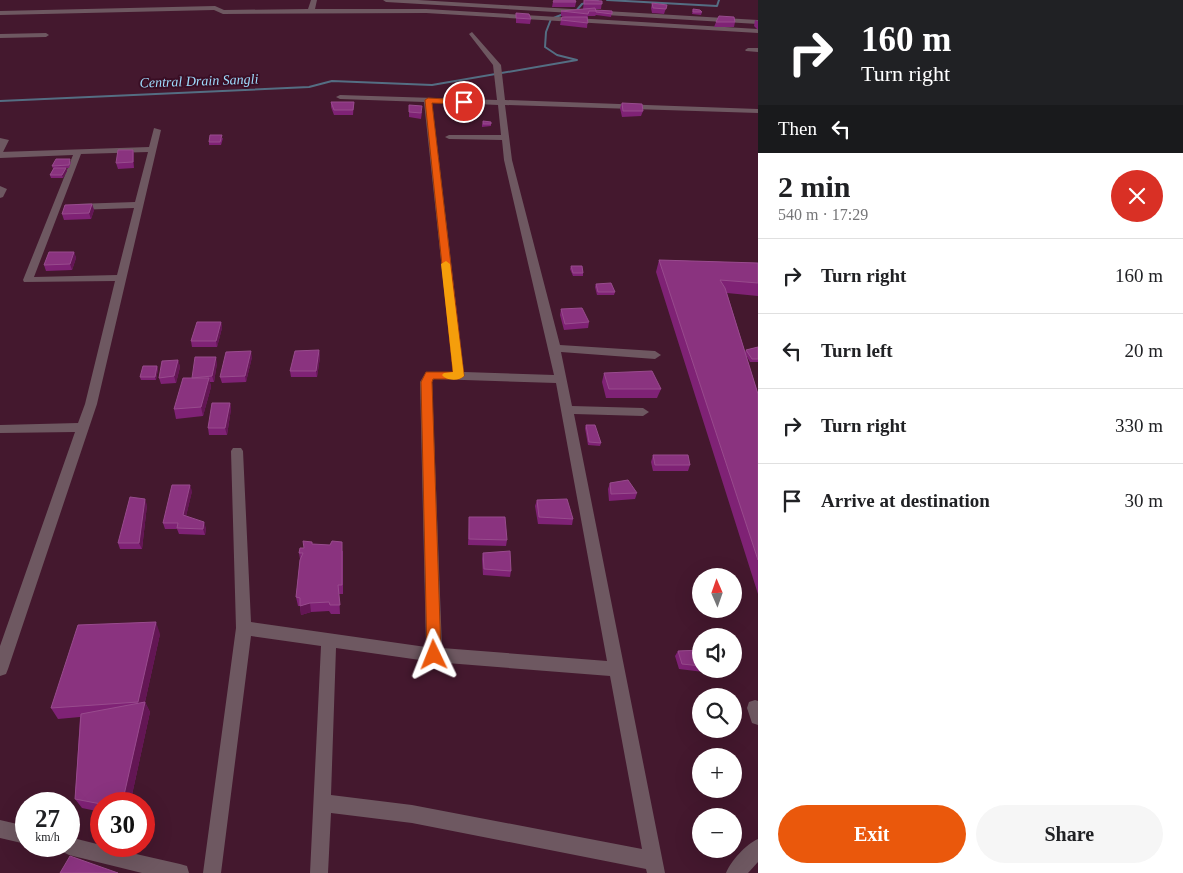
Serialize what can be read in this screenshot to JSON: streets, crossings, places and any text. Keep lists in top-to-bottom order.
{
  "water": ["Central Drain Sangli"],
  "north": "top",
  "page": {
    "turn": ["160 m", "Turn right"],
    "then": "Then",
    "heading": ["2 min", "540 m · 17:29"],
    "list": [
      {
        "name": "Turn right",
        "value": "160 m"
      },
      {
        "name": "Turn left",
        "value": "20 m"
      },
      {
        "name": "Turn right",
        "value": "330 m"
      },
      {
        "name": "Arrive at destination",
        "value": "30 m"
      }
    ],
    "map_buttons": ["+", "−"],
    "speed": "27 km/h",
    "limit": "30",
    "buttons": ["Exit", "Share"]
  }
}
